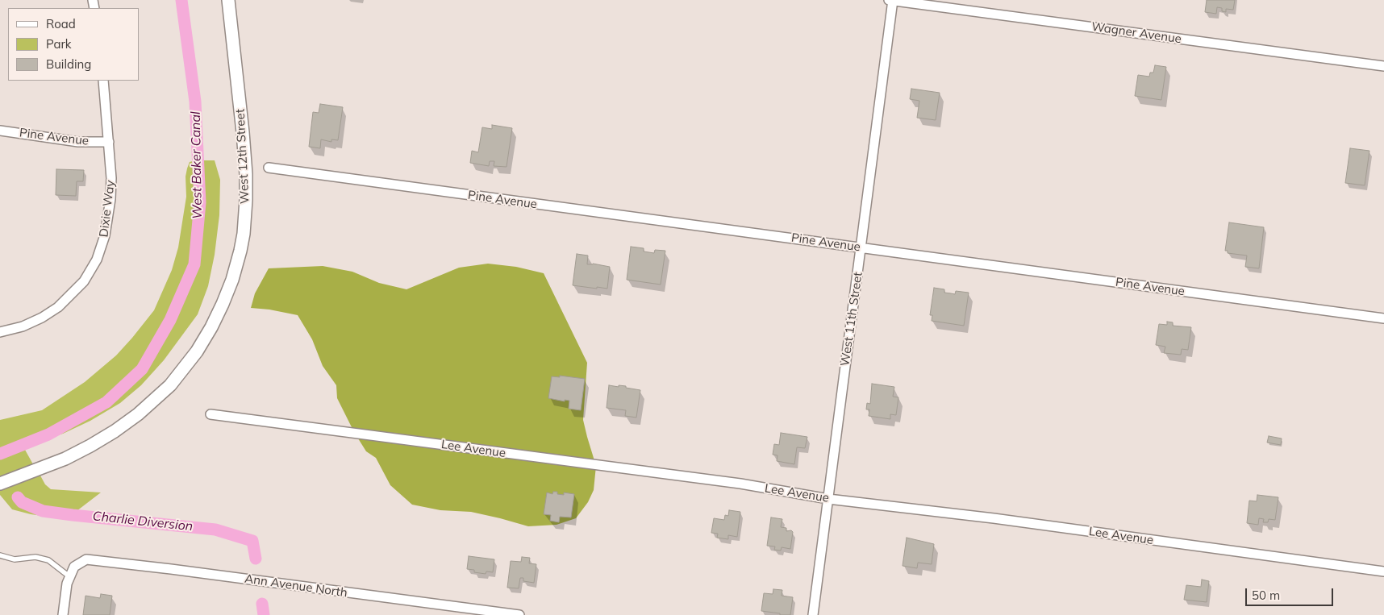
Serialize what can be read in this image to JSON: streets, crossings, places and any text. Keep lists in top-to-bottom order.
{
  "streets": {
    "street": [
      "Wagner Avenue",
      "Pine Avenue",
      "West 12th Street",
      "Dixie Way",
      "West 11th Street",
      "Lee Avenue",
      "Ann Avenue North"
    ]
  },
  "crossings": [
    ["Wagner Avenue", "West 11th Street"],
    ["Pine Avenue", "Dixie Way"],
    ["Pine Avenue", "West 11th Street"],
    ["West 11th Street", "Lee Avenue"]
  ],
  "water": ["West Baker Canal", "Charlie Diversion"],
  "legend": ["Road", "Park", "Building"],
  "scale_bar": "50 m"
}
